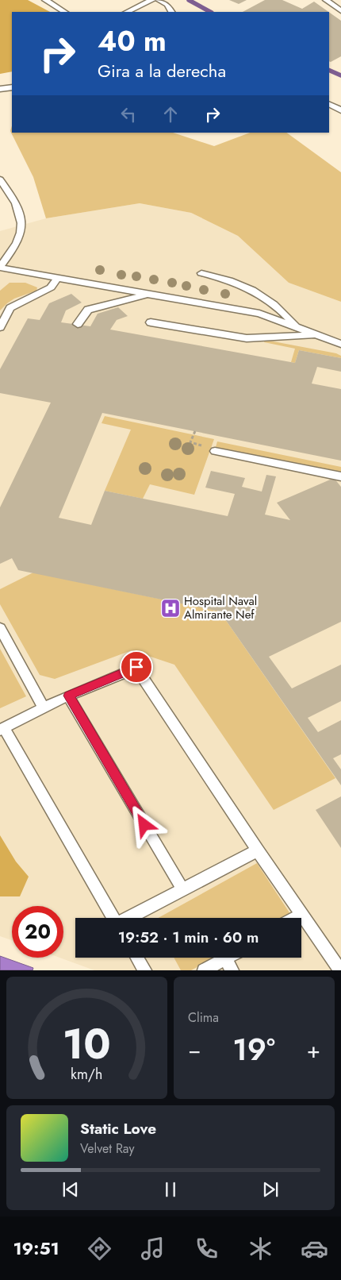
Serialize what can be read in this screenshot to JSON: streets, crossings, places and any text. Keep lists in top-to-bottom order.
{
  "places": {
    "hospital": ["Hospital Naval Almirante Nef"]
  },
  "page": {
    "turn": ["40 m", "Gira a la derecha"],
    "limit": "20",
    "trip": "19:52 · 1 min · 60 m",
    "tile": "Clima",
    "heat": ["−", "19°", "+"],
    "song": ["Static Love", "Velvet Ray"],
    "tabs": "19:51",
    "gauge": ["10", "km/h"]
  }
}
